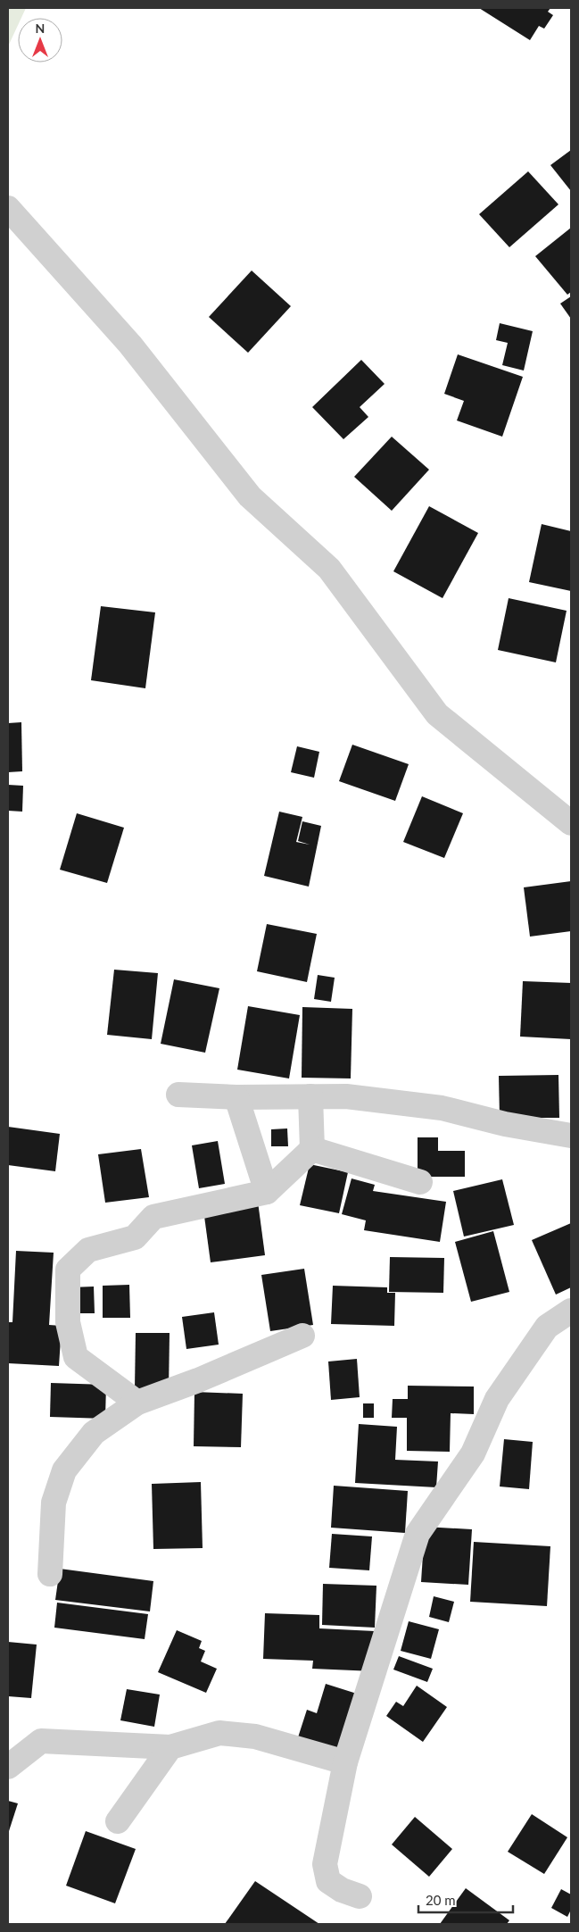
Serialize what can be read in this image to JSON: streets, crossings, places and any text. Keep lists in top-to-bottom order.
{
  "scale_bar": "20 m",
  "north": "top"
}
